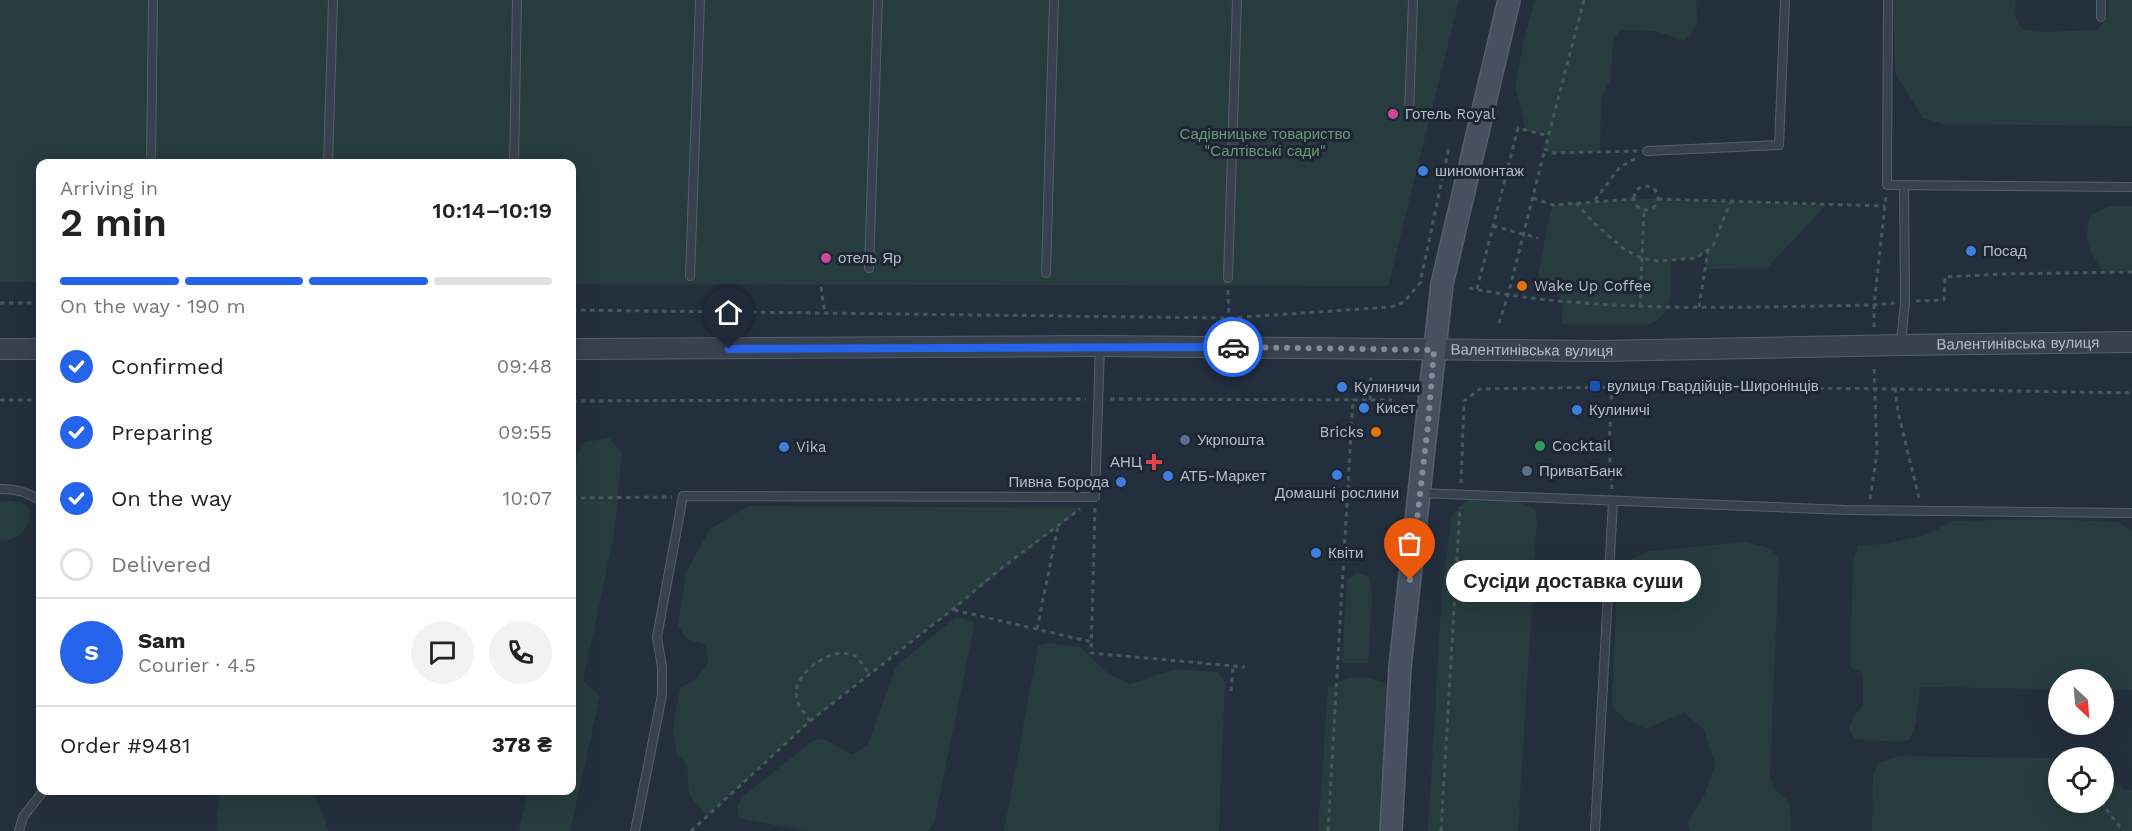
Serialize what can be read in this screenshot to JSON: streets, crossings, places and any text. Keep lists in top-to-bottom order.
{
  "streets": {
    "street": ["Валентинівська вулиця"]
  },
  "parks": ["Садівницьке товариство \"Салтівські сади\""],
  "places": {
    "other": [
      "Готель Royal",
      "шиномонтаж",
      "Посад",
      "отель Яр",
      "Wake Up Coffee",
      "Кулиничи",
      "Кисет",
      "Кулиничі",
      "Bricks",
      "Укрпошта",
      "Cocktail",
      "Vika",
      "ПриватБанк",
      "Домашні рослини",
      "АТБ-Маркет",
      "Пивна Борода",
      "Квіти",
      "Сусіди доставка суши"
    ],
    "transit": ["вулиця Гвардійців-Широнінців"],
    "health": ["АНЦ"]
  },
  "north": "bottom right",
  "page": {
    "heading": ["2 min", "Arriving in", "10:14–10:19"],
    "panel": [
      "Sam",
      "Courier · 4.5",
      "Order #9481",
      "378 ₴"
    ],
    "bar": "On the way · 190 m",
    "list": [
      ["Confirmed", "09:48"],
      ["Preparing", "09:55"],
      ["On the way", "10:07"],
      "Delivered"
    ],
    "bubble": "Сусіди доставка суши",
    "round": "S"
  }
}
